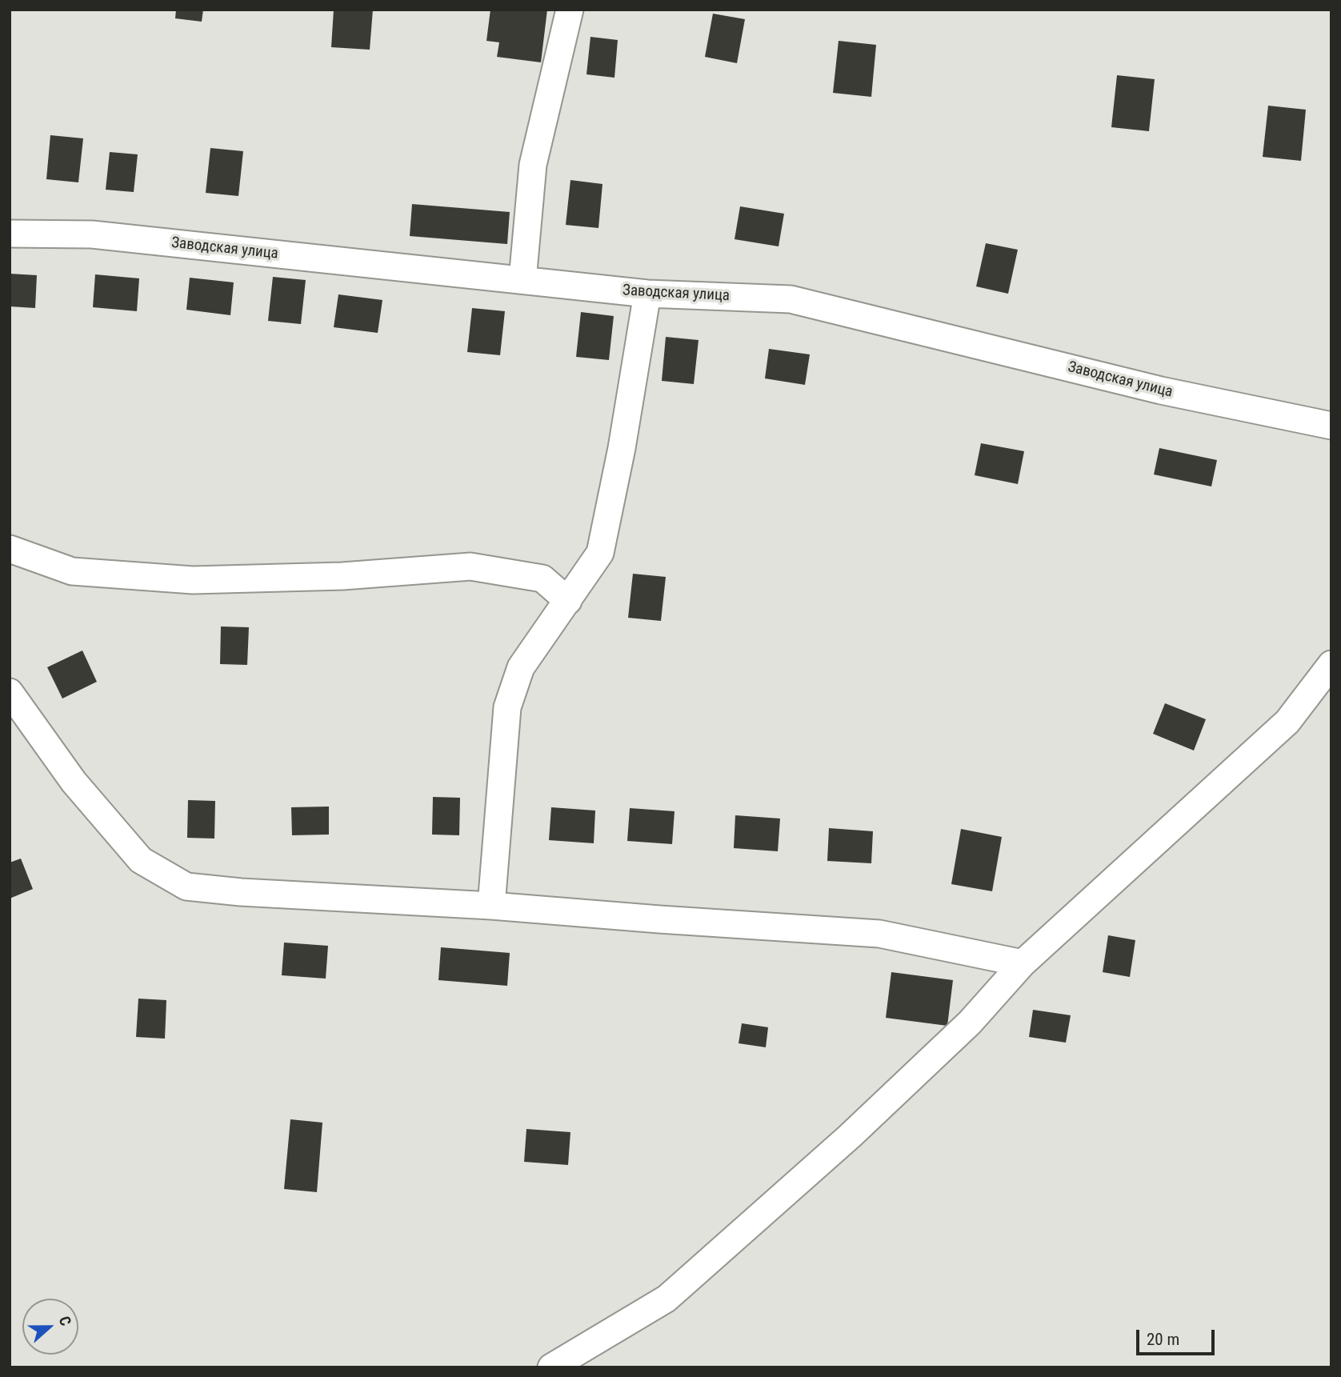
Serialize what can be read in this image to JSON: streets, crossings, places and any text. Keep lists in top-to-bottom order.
{
  "streets": {
    "street": ["Заводская улица"]
  },
  "scale_bar": "20 m",
  "north": "right"
}
